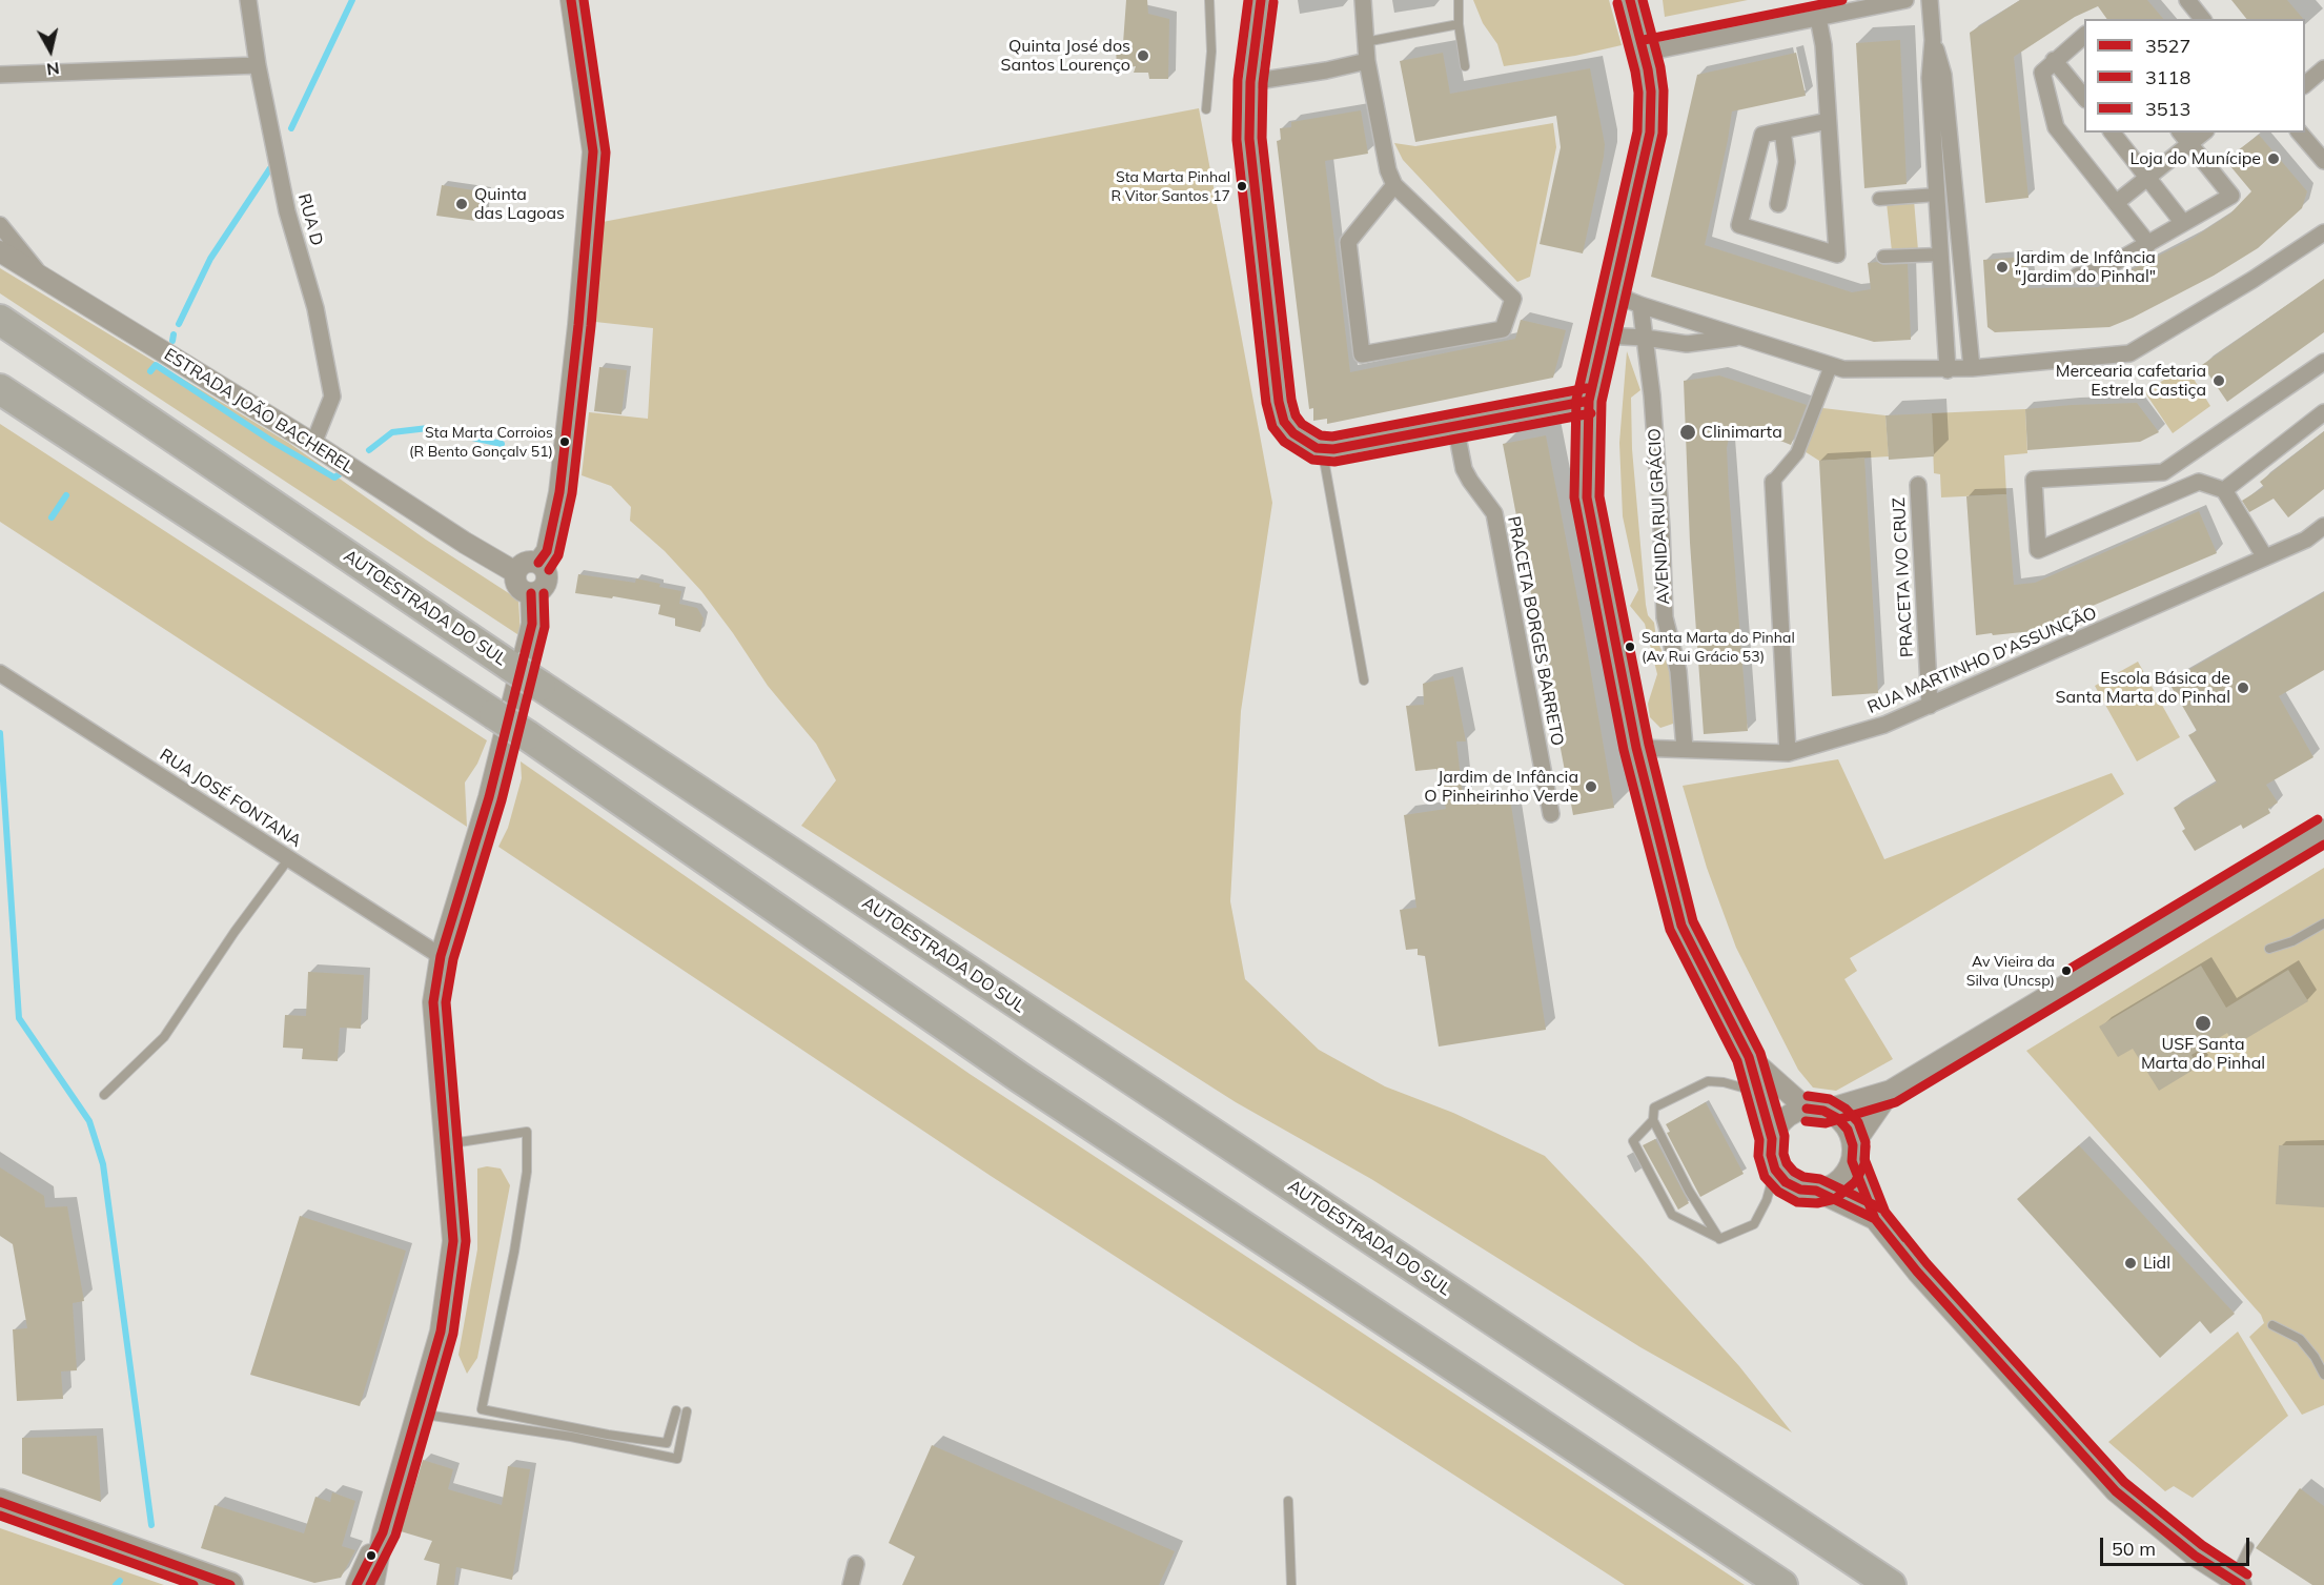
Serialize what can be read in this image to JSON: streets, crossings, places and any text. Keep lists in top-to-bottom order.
{
  "streets": {
    "highway": ["AUTOESTRADA DO SUL"],
    "street": [
      "RUA D",
      "ESTRADA JOÃO BACHEREL",
      "AVENIDA RUI GRÁCIO",
      "PRACETA IVO CRUZ",
      "PRACETA BORGES BARRETO",
      "RUA MARTINHO D'ASSUNÇÃO",
      "RUA JOSÉ FONTANA"
    ]
  },
  "crossings": [
    ["RUA D", "ESTRADA JOÃO BACHEREL"],
    ["AVENIDA RUI GRÁCIO", "RUA MARTINHO D'ASSUNÇÃO"],
    ["PRACETA IVO CRUZ", "RUA MARTINHO D'ASSUNÇÃO"]
  ],
  "places": [
    "Quinta José dos Santos Lourenço",
    "Loja do Munícipe",
    "Sta Marta Pinhal R Vitor Santos 17",
    "Quinta das Lagoas",
    "Jardim de Infância \"Jardim do Pinhal\"",
    "Mercearia cafetaria Estrela Castiça",
    "Clinimarta",
    "Sta Marta Corroios (R Bento Gonçalv 51)",
    "Santa Marta do Pinhal (Av Rui Grácio 53)",
    "Escola Básica de Santa Marta do Pinhal",
    "Jardim de Infância O Pinheirinho Verde",
    "Av Vieira da Silva (Uncsp)",
    "USF Santa Marta do Pinhal",
    "Lidl"
  ],
  "lines": ["transit line 3527", "transit line 3118", "transit line 3513"],
  "legend": ["3527", "3118", "3513"],
  "scale_bar": "50 m",
  "north": "bottom"
}
